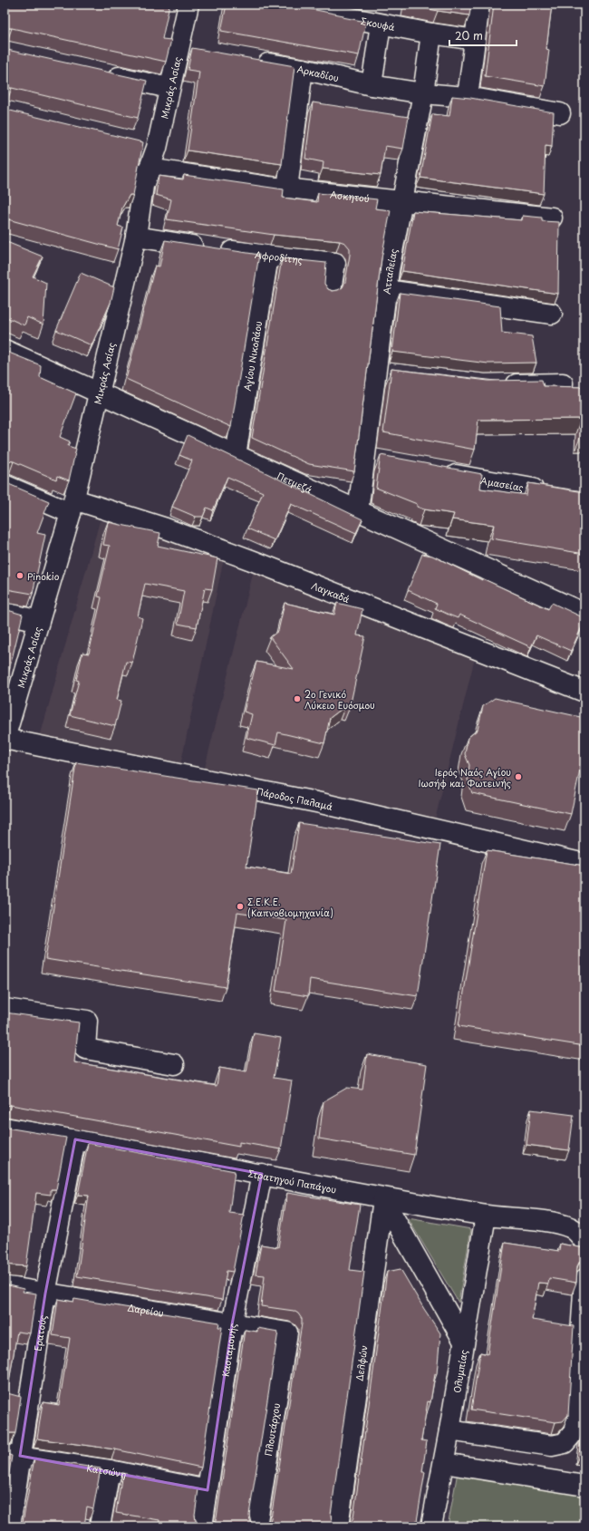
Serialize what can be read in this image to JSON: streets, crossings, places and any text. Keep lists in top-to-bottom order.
{
  "streets": {
    "street": [
      "Σκουφά",
      "Αρκαδίου",
      "Μικράς Ασίας",
      "Ασκητού",
      "Αφροδίτης",
      "Ατταλείας",
      "Αγίου Νικολάου",
      "Πετμεζά",
      "Αμασείας",
      "Λαγκαδά",
      "Πάροδος Παλαμά",
      "Στρατηγού Παπάγου",
      "Δαρείου",
      "Ερατούς",
      "Κασταμονής",
      "Δελφών",
      "Ολυμπίας",
      "Πλουτάρχου",
      "Κατσώνη"
    ]
  },
  "crossings": [
    ["Σκουφά", "Ατταλείας"],
    ["Αρκαδίου", "Ατταλείας"],
    ["Μικράς Ασίας", "Ασκητού"],
    ["Μικράς Ασίας", "Αφροδίτης"],
    ["Μικράς Ασίας", "Πετμεζά"],
    ["Μικράς Ασίας", "Λαγκαδά"],
    ["Μικράς Ασίας", "Πάροδος Παλαμά"],
    ["Ασκητού", "Ατταλείας"],
    ["Αφροδίτης", "Αγίου Νικολάου"],
    ["Ατταλείας", "Πετμεζά"],
    ["Αγίου Νικολάου", "Πετμεζά"],
    ["Στρατηγού Παπάγου", "Ερατούς"],
    ["Στρατηγού Παπάγου", "Κασταμονής"],
    ["Στρατηγού Παπάγου", "Δελφών"],
    ["Στρατηγού Παπάγου", "Ολυμπίας"],
    ["Δαρείου", "Ερατούς"],
    ["Δαρείου", "Κασταμονής"],
    ["Δαρείου", "Πλουτάρχου"],
    ["Ερατούς", "Κατσώνη"],
    ["Κασταμονής", "Κατσώνη"]
  ],
  "places": [
    "Pinokio",
    "2ο Γενικό Λύκειο Ευόσμου",
    "Ιερός Ναός Αγίου Ιωσήφ και Φωτεινής",
    "Σ.Ε.Κ.Ε. (Καπνοβιομηχανία)"
  ],
  "scale_bar": "20 m"
}
